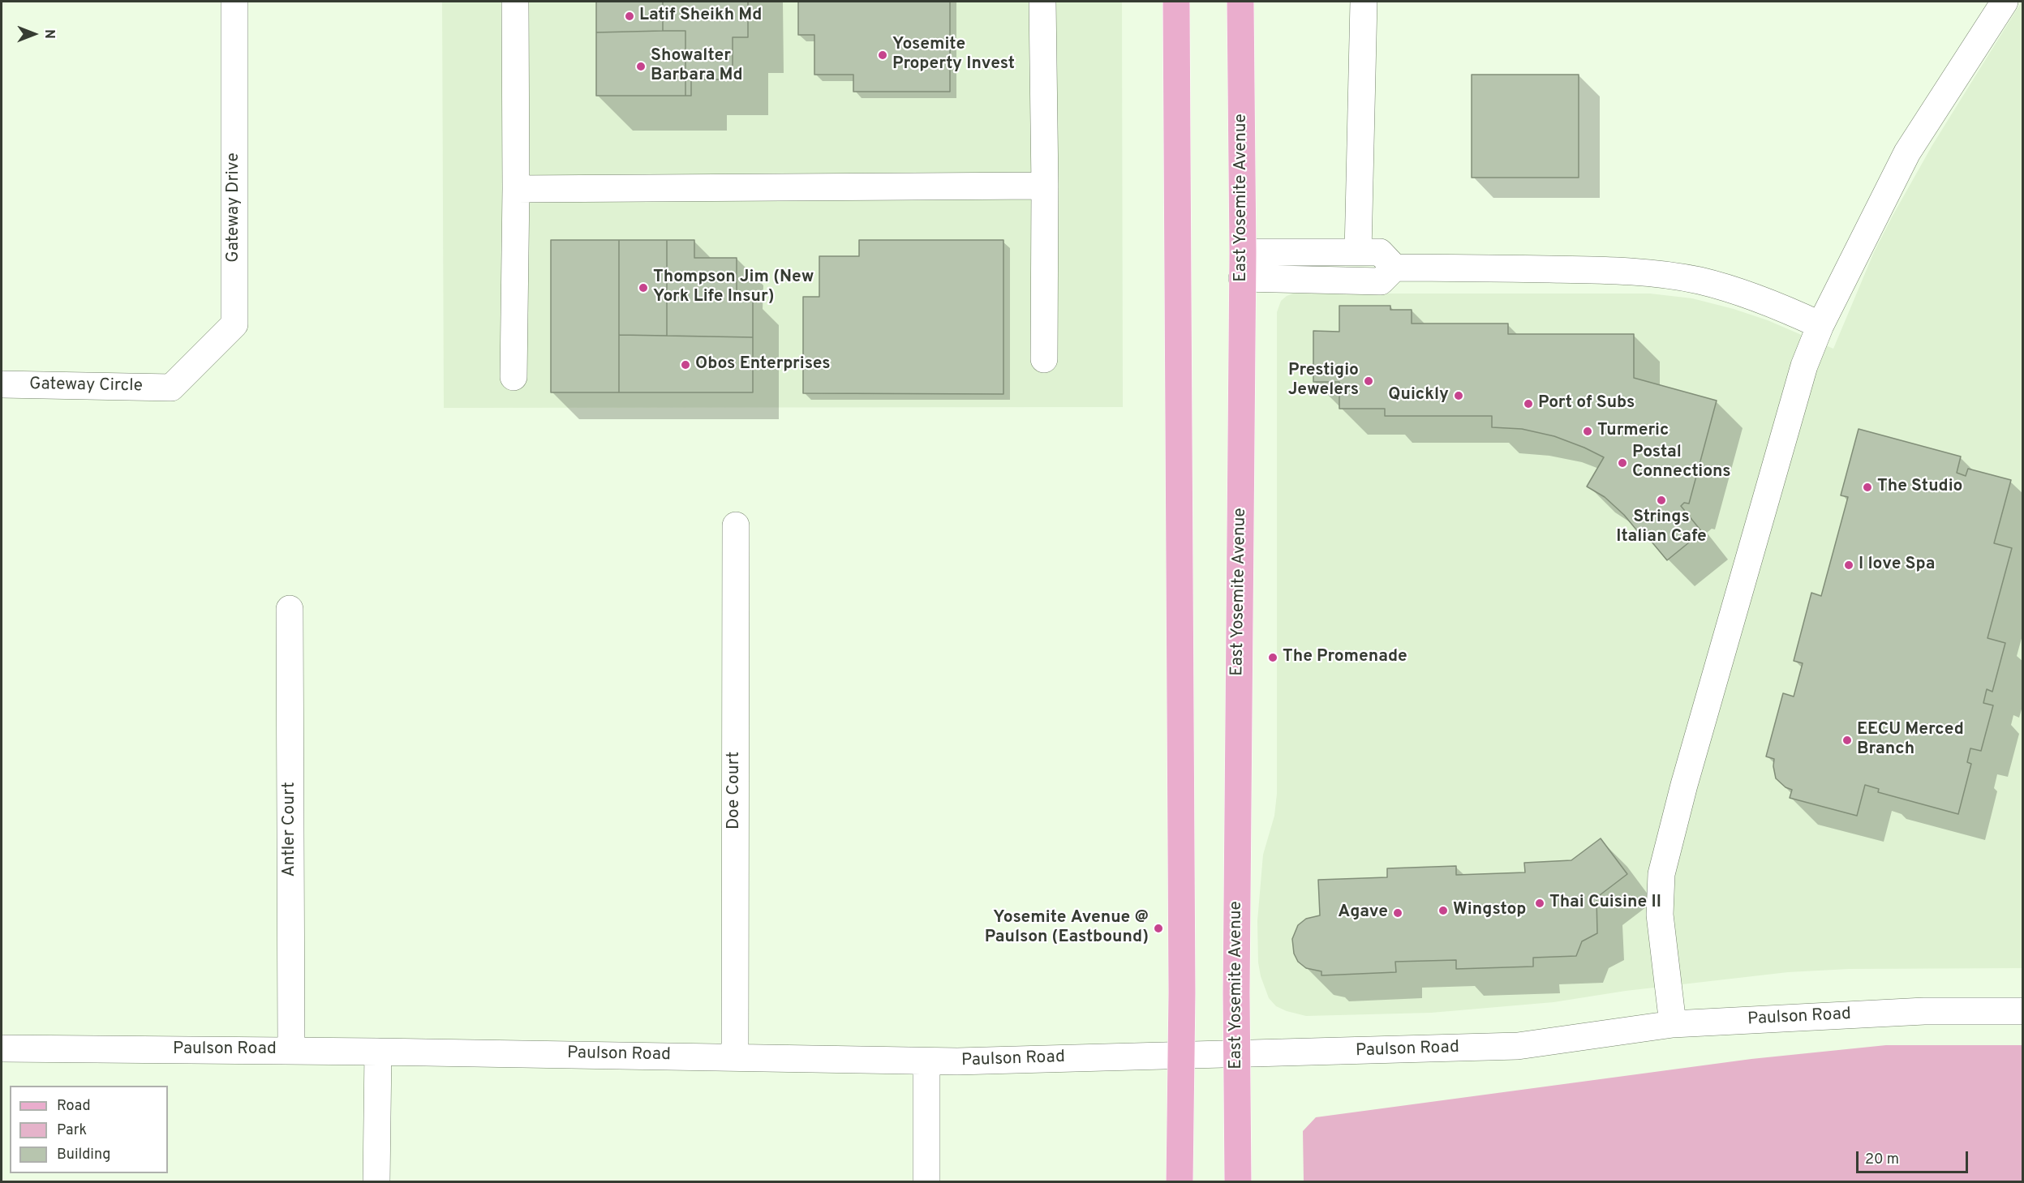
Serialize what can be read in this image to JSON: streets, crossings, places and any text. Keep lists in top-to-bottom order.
{
  "streets": {
    "main road": ["East Yosemite Avenue"],
    "street": [
      "Gateway Drive",
      "Gateway Circle",
      "Doe Court",
      "Antler Court",
      "Paulson Road"
    ]
  },
  "crossings": [
    ["East Yosemite Avenue", "Paulson Road"],
    ["Gateway Drive", "Gateway Circle"],
    ["Doe Court", "Paulson Road"],
    ["Antler Court", "Paulson Road"]
  ],
  "places": [
    "Latif Sheikh Md",
    "Yosemite Property Invest",
    "Showalter Barbara Md",
    "Thompson Jim (New York Life Insur)",
    "Obos Enterprises",
    "Prestigio Jewelers",
    "Quickly",
    "Port of Subs",
    "Turmeric",
    "Postal Connections",
    "The Studio",
    "Strings Italian Cafe",
    "I love Spa",
    "The Promenade",
    "EECU Merced Branch",
    "Thai Cuisine II",
    "Wingstop",
    "Agave",
    "Yosemite Avenue @ Paulson (Eastbound)"
  ],
  "legend": ["Road", "Park", "Building"],
  "scale_bar": "20 m",
  "north": "right"
}
